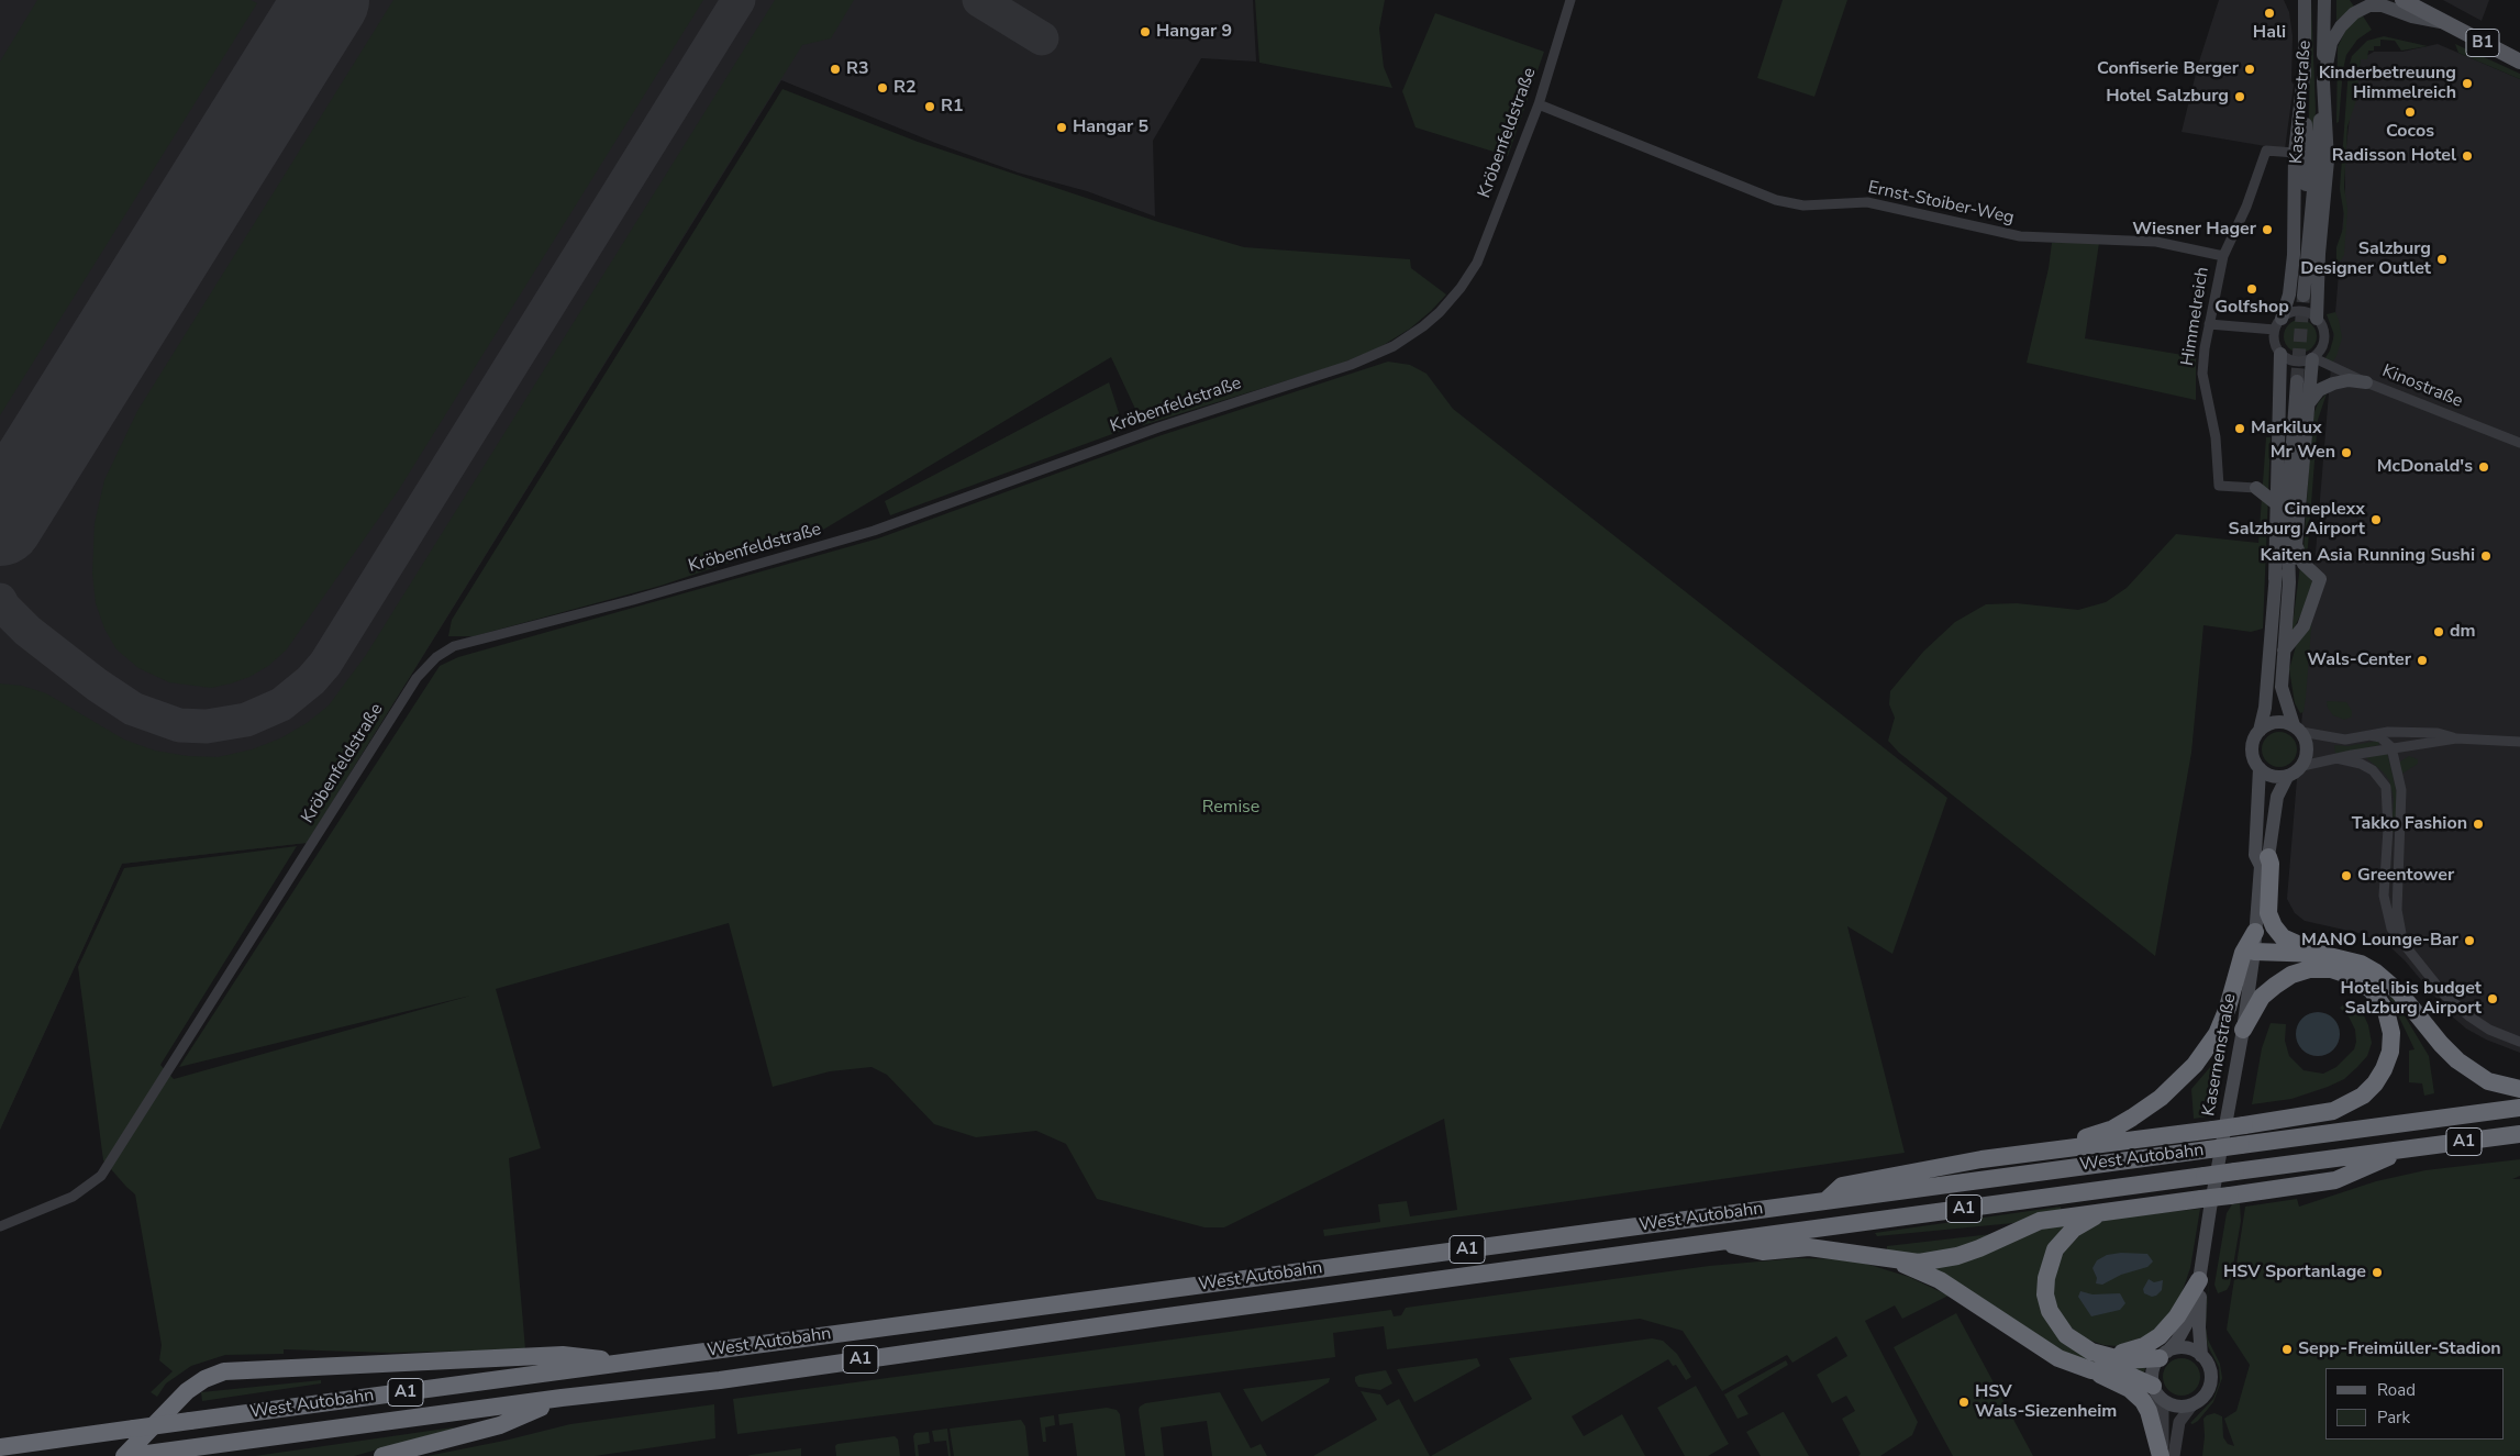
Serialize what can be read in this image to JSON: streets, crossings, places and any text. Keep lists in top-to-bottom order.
{
  "streets": {
    "highway": ["A1", "West Autobahn"],
    "main road": ["B1", "Kasernenstraße"],
    "street": [
      "Kröbenfeldstraße",
      "Ernst-Stoiber-Weg",
      "Himmelreich",
      "Kinostraße"
    ]
  },
  "crossings": [
    ["Kröbenfeldstraße", "Ernst-Stoiber-Weg"],
    ["Ernst-Stoiber-Weg", "Himmelreich"]
  ],
  "parks": ["Remise"],
  "places": [
    "Hali",
    "Hangar 9",
    "R3",
    "Confiserie Berger",
    "Kinderbetreuung Himmelreich",
    "R2",
    "Hotel Salzburg",
    "R1",
    "Cocos",
    "Hangar 5",
    "Radisson Hotel",
    "Wiesner Hager",
    "Salzburg Designer Outlet",
    "Golfshop",
    "Markilux",
    "Mr Wen",
    "McDonald's",
    "Cineplexx Salzburg Airport",
    "Kaiten Asia Running Sushi",
    "dm",
    "Wals-Center",
    "Takko Fashion",
    "Greentower",
    "MANO Lounge-Bar",
    "Hotel ibis budget Salzburg Airport",
    "HSV Sportanlage",
    "Sepp-Freimüller-Stadion",
    "HSV Wals-Siezenheim"
  ],
  "legend": ["Road", "Park"]
}
